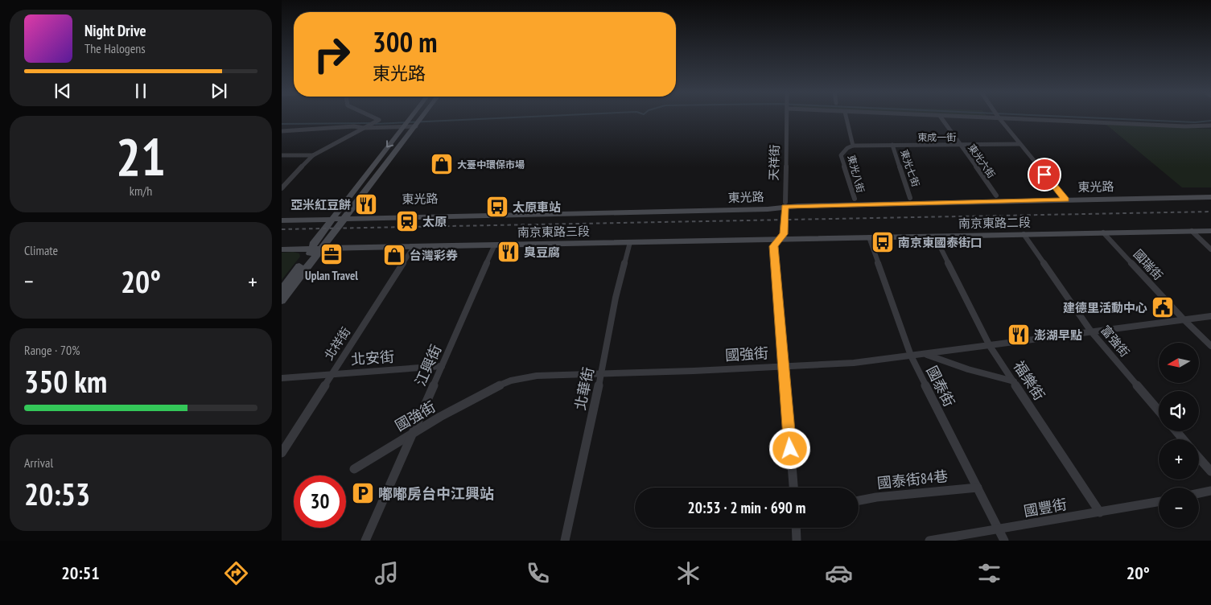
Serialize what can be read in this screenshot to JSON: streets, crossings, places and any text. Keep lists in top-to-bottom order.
{
  "streets": {
    "street": [
      "東成一街",
      "東光六街",
      "天祥街",
      "東光七街",
      "東光八街",
      "東光路",
      "南京東路二段",
      "南京東路三段",
      "國瑞街",
      "富強街",
      "北祥街",
      "國強街",
      "北安街",
      "江興街",
      "福樂街",
      "國泰街",
      "北華街",
      "國泰街84巷",
      "國豐街"
    ]
  },
  "crossings": [
    ["東成一街", "東光六街"],
    ["東成一街", "東光七街"],
    ["東成一街", "東光八街"],
    ["東光六街", "東光路"],
    ["天祥街", "東光路"],
    ["天祥街", "南京東路二段"],
    ["天祥街", "南京東路三段"],
    ["天祥街", "國強街"],
    ["東光七街", "東光路"],
    ["東光八街", "東光路"],
    ["南京東路二段", "南京東路三段"],
    ["南京東路二段", "國瑞街"],
    ["南京東路二段", "富強街"],
    ["南京東路二段", "福樂街"],
    ["南京東路二段", "國泰街"],
    ["南京東路三段", "北祥街"],
    ["南京東路三段", "江興街"],
    ["南京東路三段", "北華街"],
    ["國瑞街", "國強街"],
    ["富強街", "國強街"],
    ["北祥街", "北安街"],
    ["國強街", "江興街"],
    ["國強街", "福樂街"],
    ["國強街", "國泰街"],
    ["國強街", "北華街"],
    ["北安街", "江興街"],
    ["福樂街", "國豐街"],
    ["國泰街", "國泰街84巷"],
    ["國泰街", "國豐街"]
  ],
  "places": {
    "shop": ["大臺中環保市場", "台灣彩券"],
    "restaurant": ["亞米紅豆餅", "臭豆腐", "澎湖早點"],
    "bus stop": ["太原車站", "南京東國泰街口"],
    "station": ["太原"],
    "office": ["Uplan Travel"],
    "public building": ["建德里活動中心"],
    "parking": ["嘟嘟房台中江興站"]
  },
  "north": "left",
  "page": {
    "turn": ["300 m", "東光路"],
    "song": ["Night Drive", "The Halogens"],
    "tile": [
      ["21", "km/h"],
      "Climate",
      ["Range · 70%", "350 km"],
      ["Arrival", "20:53"]
    ],
    "heat": ["−", "20°", "+"],
    "map_buttons": ["+", "−"],
    "limit": "30",
    "trip": "20:53 · 2 min · 690 m",
    "tabs": ["20:51", "20°"]
  }
}
